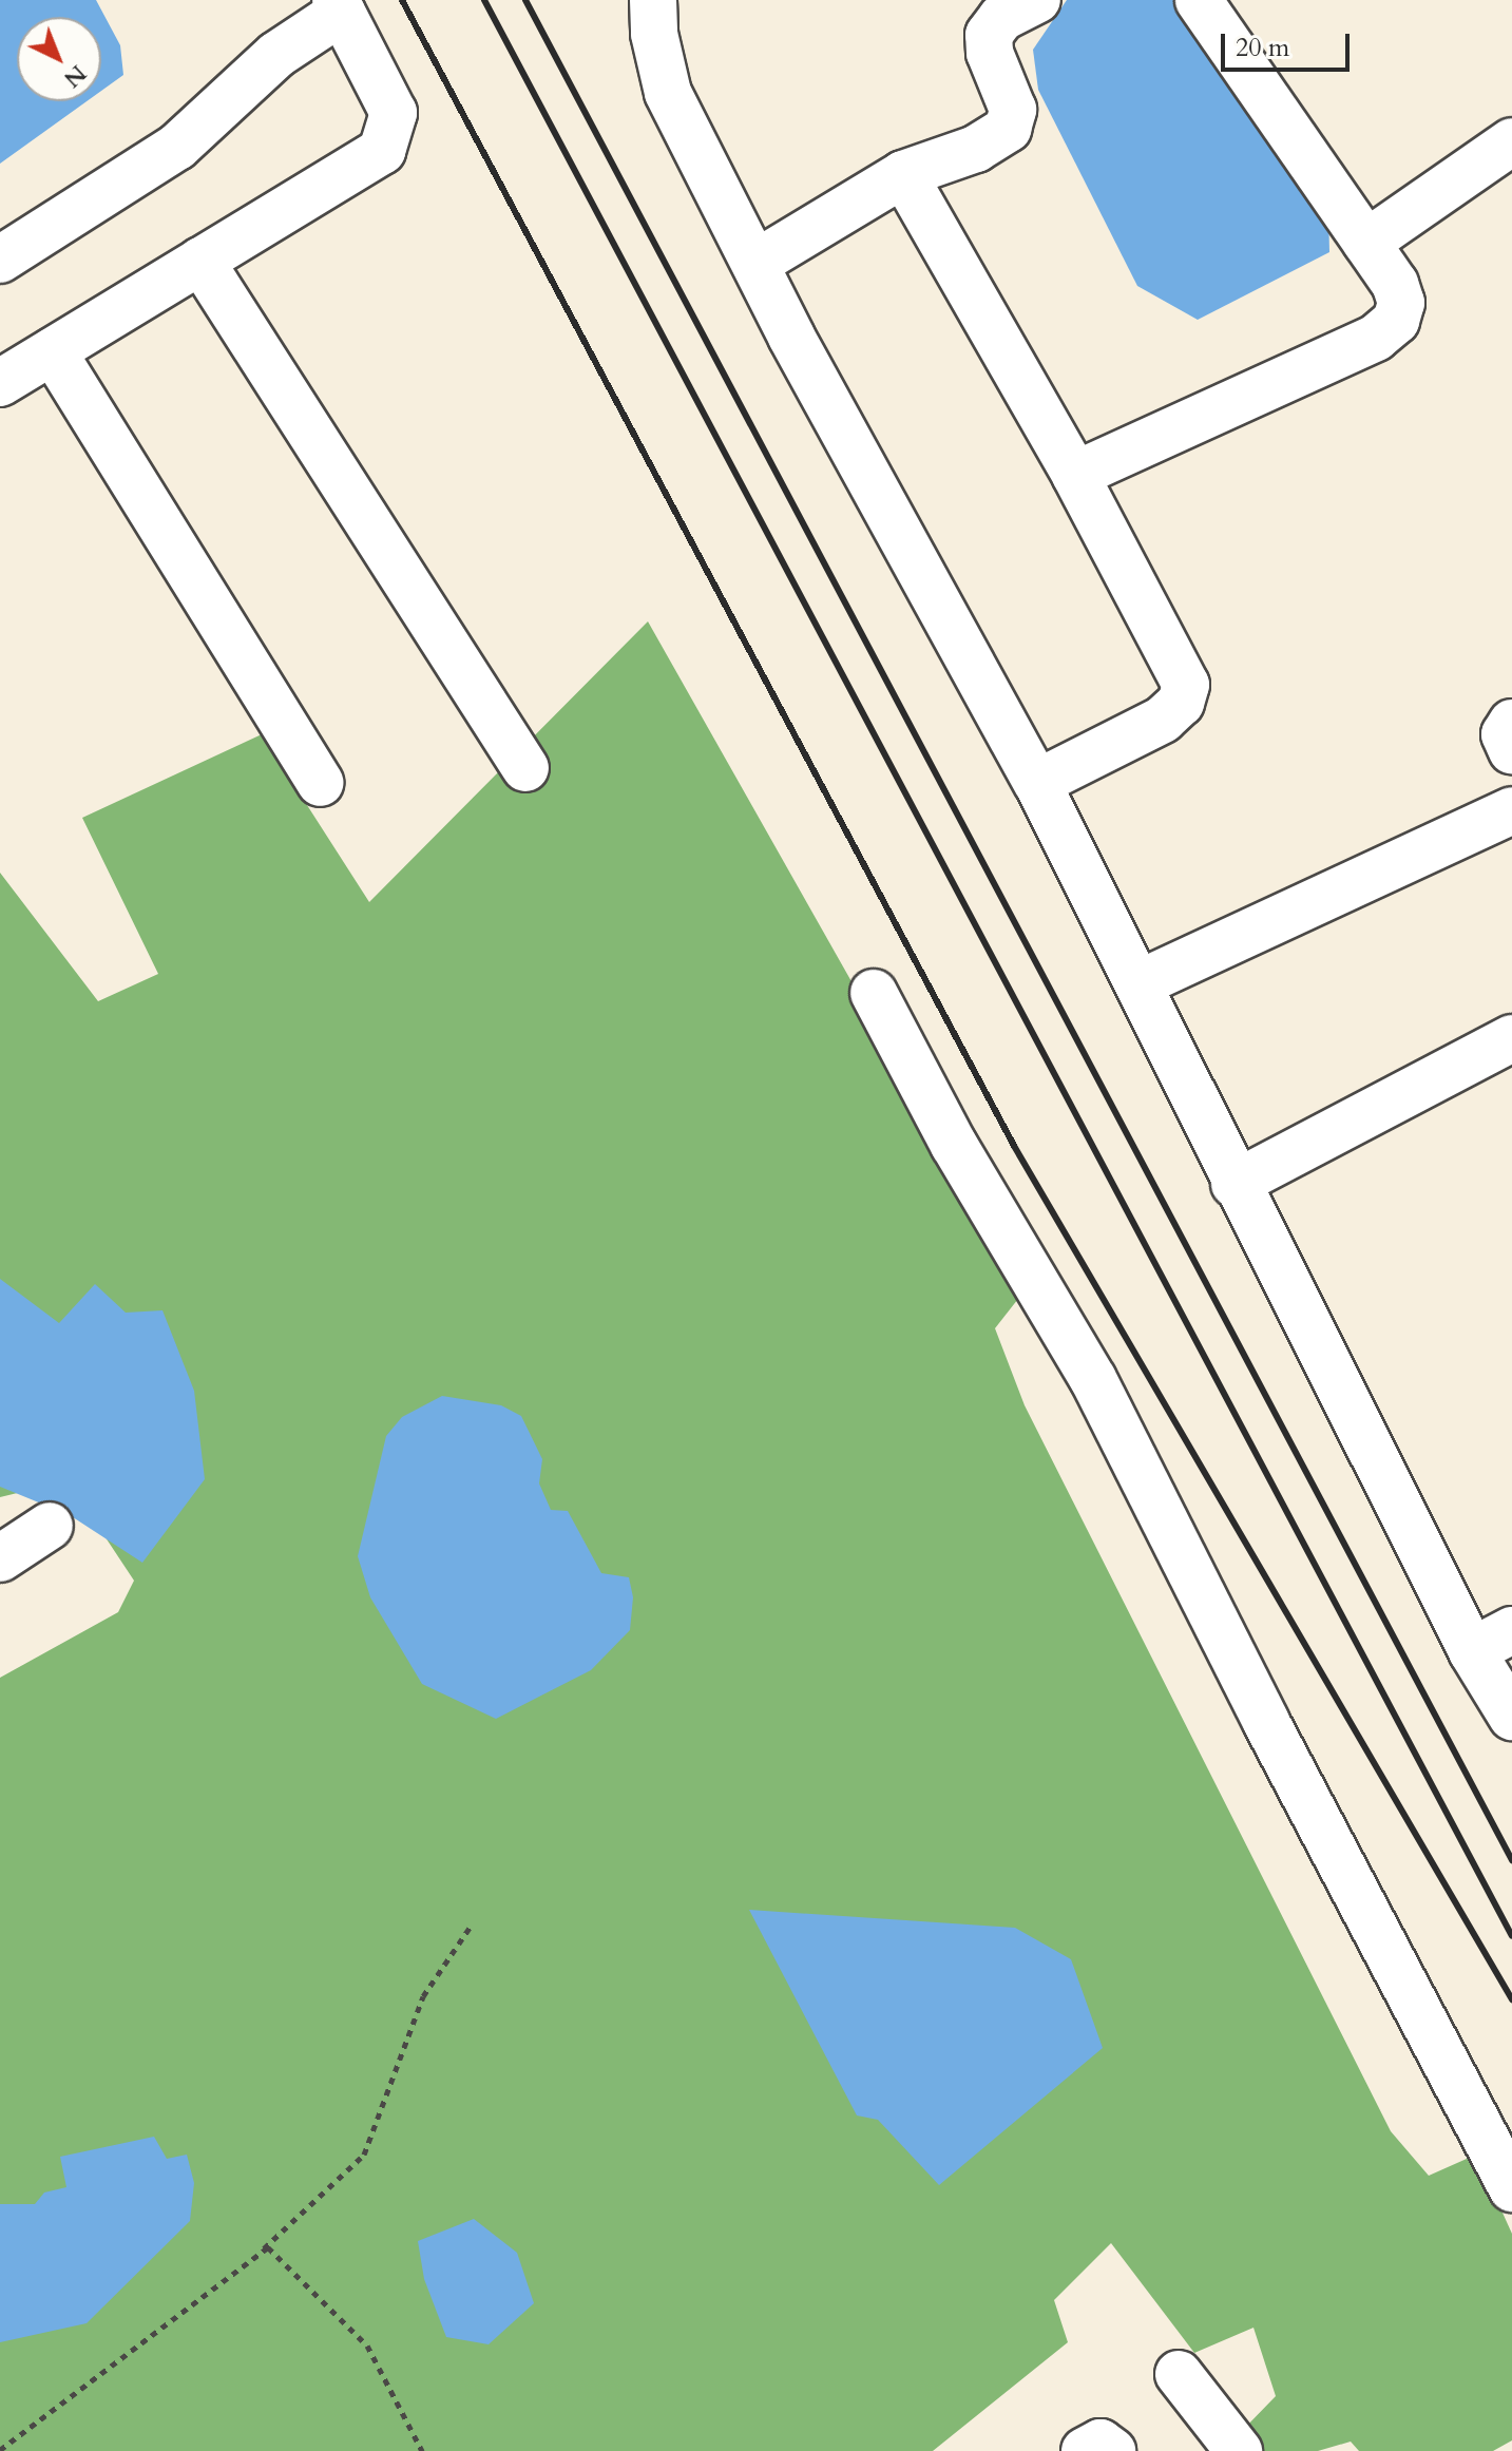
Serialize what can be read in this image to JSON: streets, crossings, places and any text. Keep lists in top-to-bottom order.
{
  "scale_bar": "20 m",
  "north": "bottom right"
}
